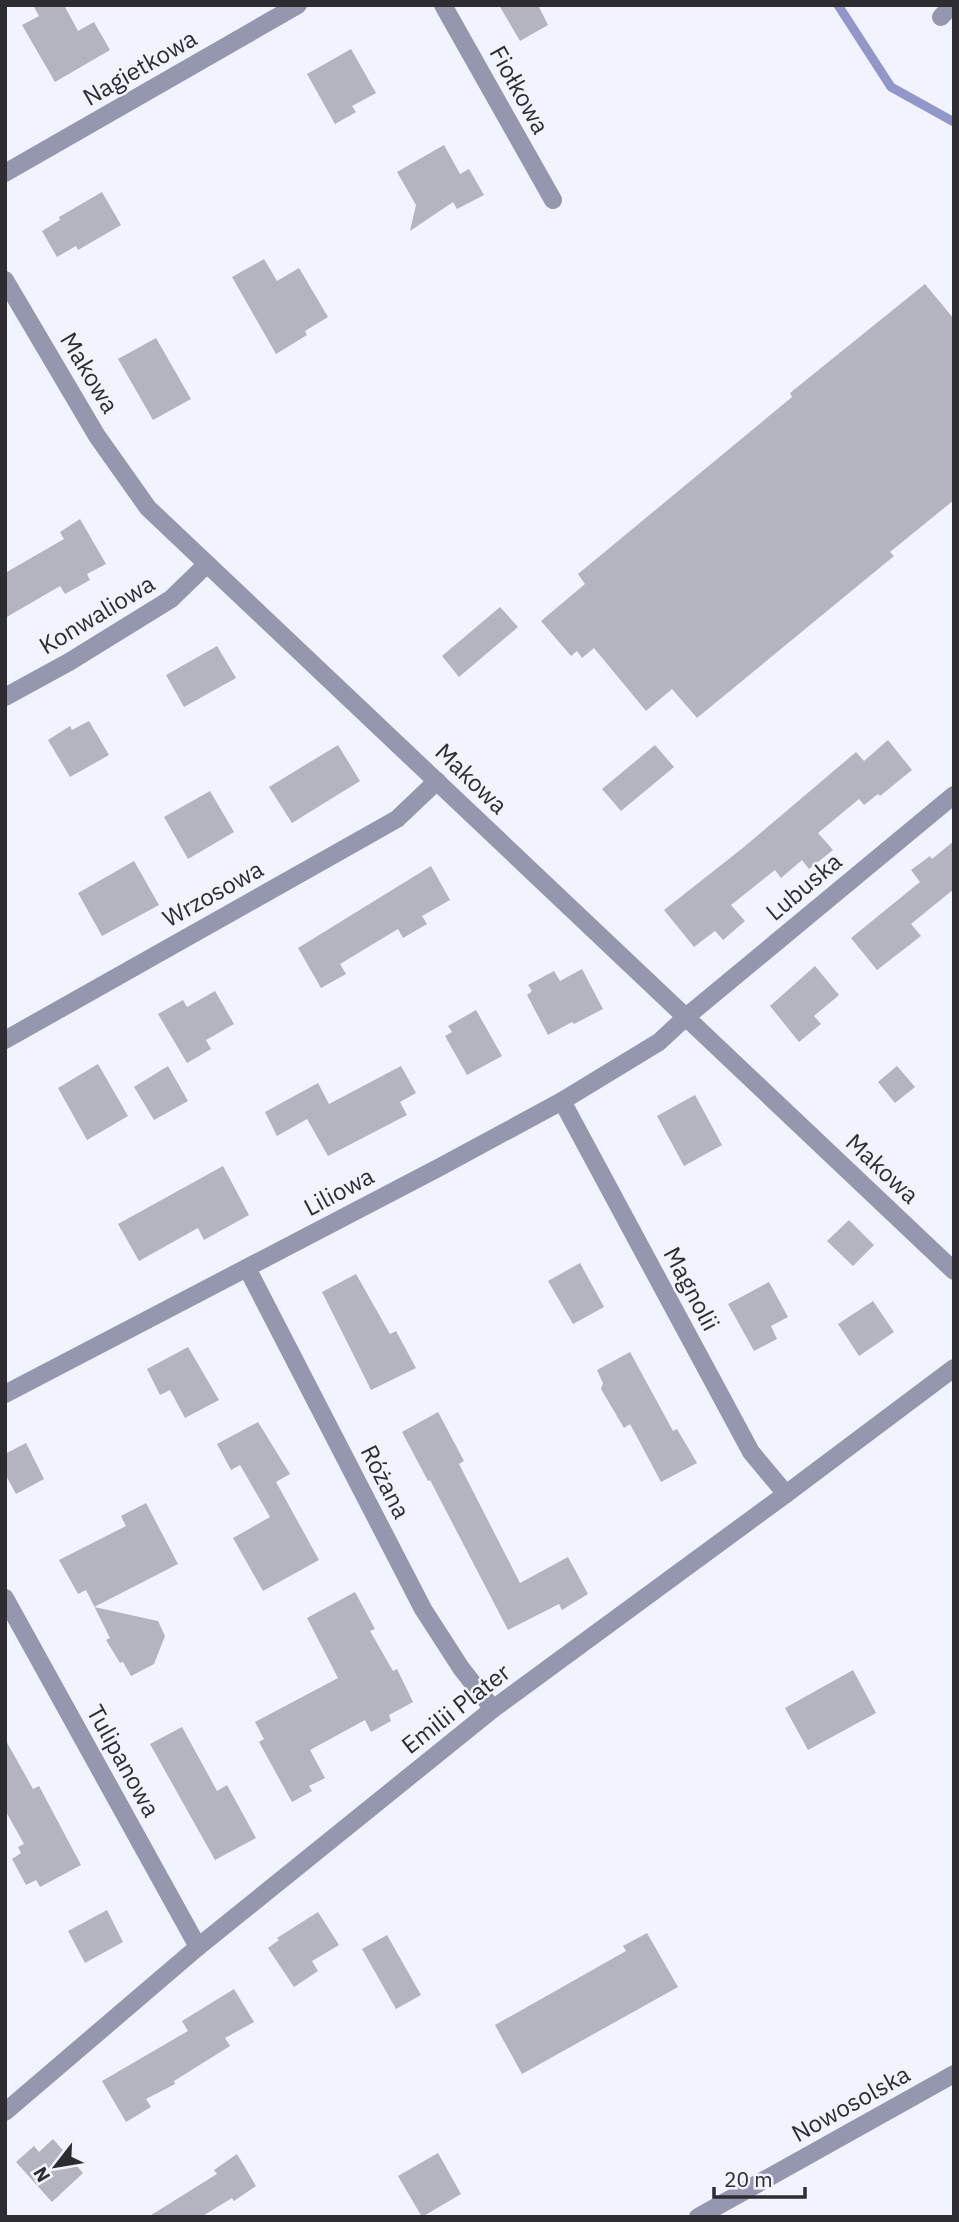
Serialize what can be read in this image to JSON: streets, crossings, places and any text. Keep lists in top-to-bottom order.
{
  "streets": {
    "street": [
      "Nagietkowa",
      "Fiołkowa",
      "Makowa",
      "Konwaliowa",
      "Lubuska",
      "Wrzosowa",
      "Liliowa",
      "Magnolii",
      "Różana",
      "Emilii Plater",
      "Tulipanowa",
      "Nowosolska"
    ]
  },
  "crossings": [
    ["Makowa", "Konwaliowa"],
    ["Makowa", "Lubuska"],
    ["Makowa", "Wrzosowa"],
    ["Makowa", "Liliowa"],
    ["Lubuska", "Liliowa"],
    ["Liliowa", "Magnolii"],
    ["Liliowa", "Różana"],
    ["Magnolii", "Emilii Plater"],
    ["Różana", "Emilii Plater"],
    ["Emilii Plater", "Tulipanowa"]
  ],
  "scale_bar": "20 m",
  "north": "bottom left"
}
